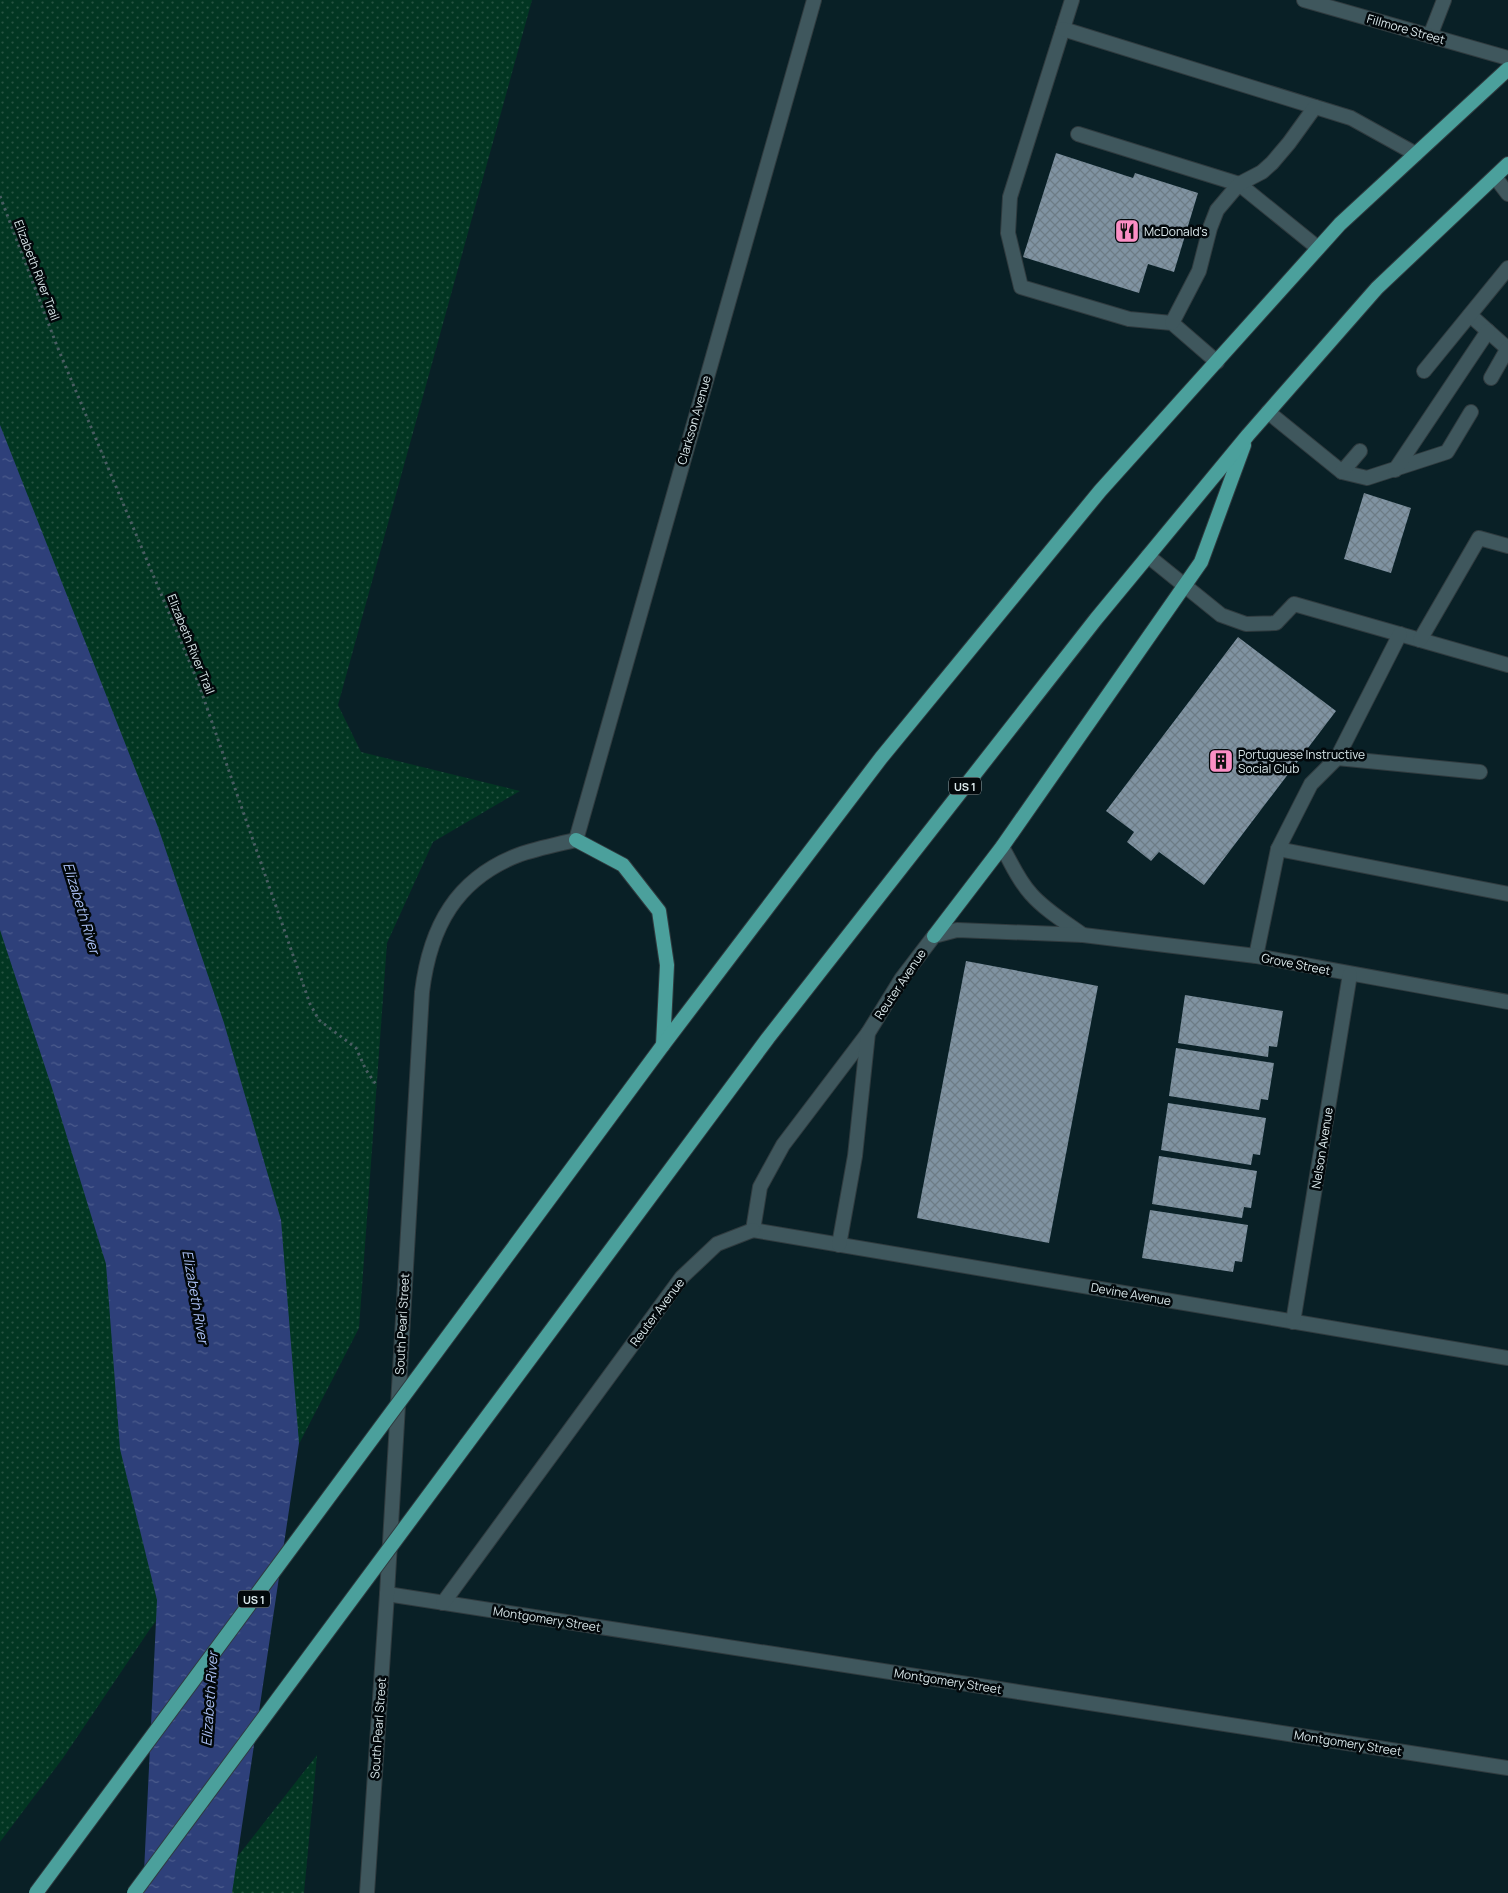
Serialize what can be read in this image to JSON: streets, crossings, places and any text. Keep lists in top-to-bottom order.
{
  "streets": {
    "highway": ["US 1"],
    "street": [
      "Fillmore Street",
      "Clarkson Avenue",
      "Grove Street",
      "Reuter Avenue",
      "Nelson Avenue",
      "Devine Avenue",
      "South Pearl Street",
      "Montgomery Street"
    ],
    "path": ["Elizabeth River Trail"]
  },
  "crossings": [
    ["Clarkson Avenue", "South Pearl Street"],
    ["Grove Street", "Reuter Avenue"],
    ["Grove Street", "Nelson Avenue"],
    ["Reuter Avenue", "Devine Avenue"],
    ["Reuter Avenue", "Montgomery Street"],
    ["Nelson Avenue", "Devine Avenue"],
    ["South Pearl Street", "Montgomery Street"]
  ],
  "water": ["Elizabeth River"],
  "places": {
    "restaurant": ["McDonald's"],
    "building": ["Portuguese Instructive Social Club"]
  }
}
